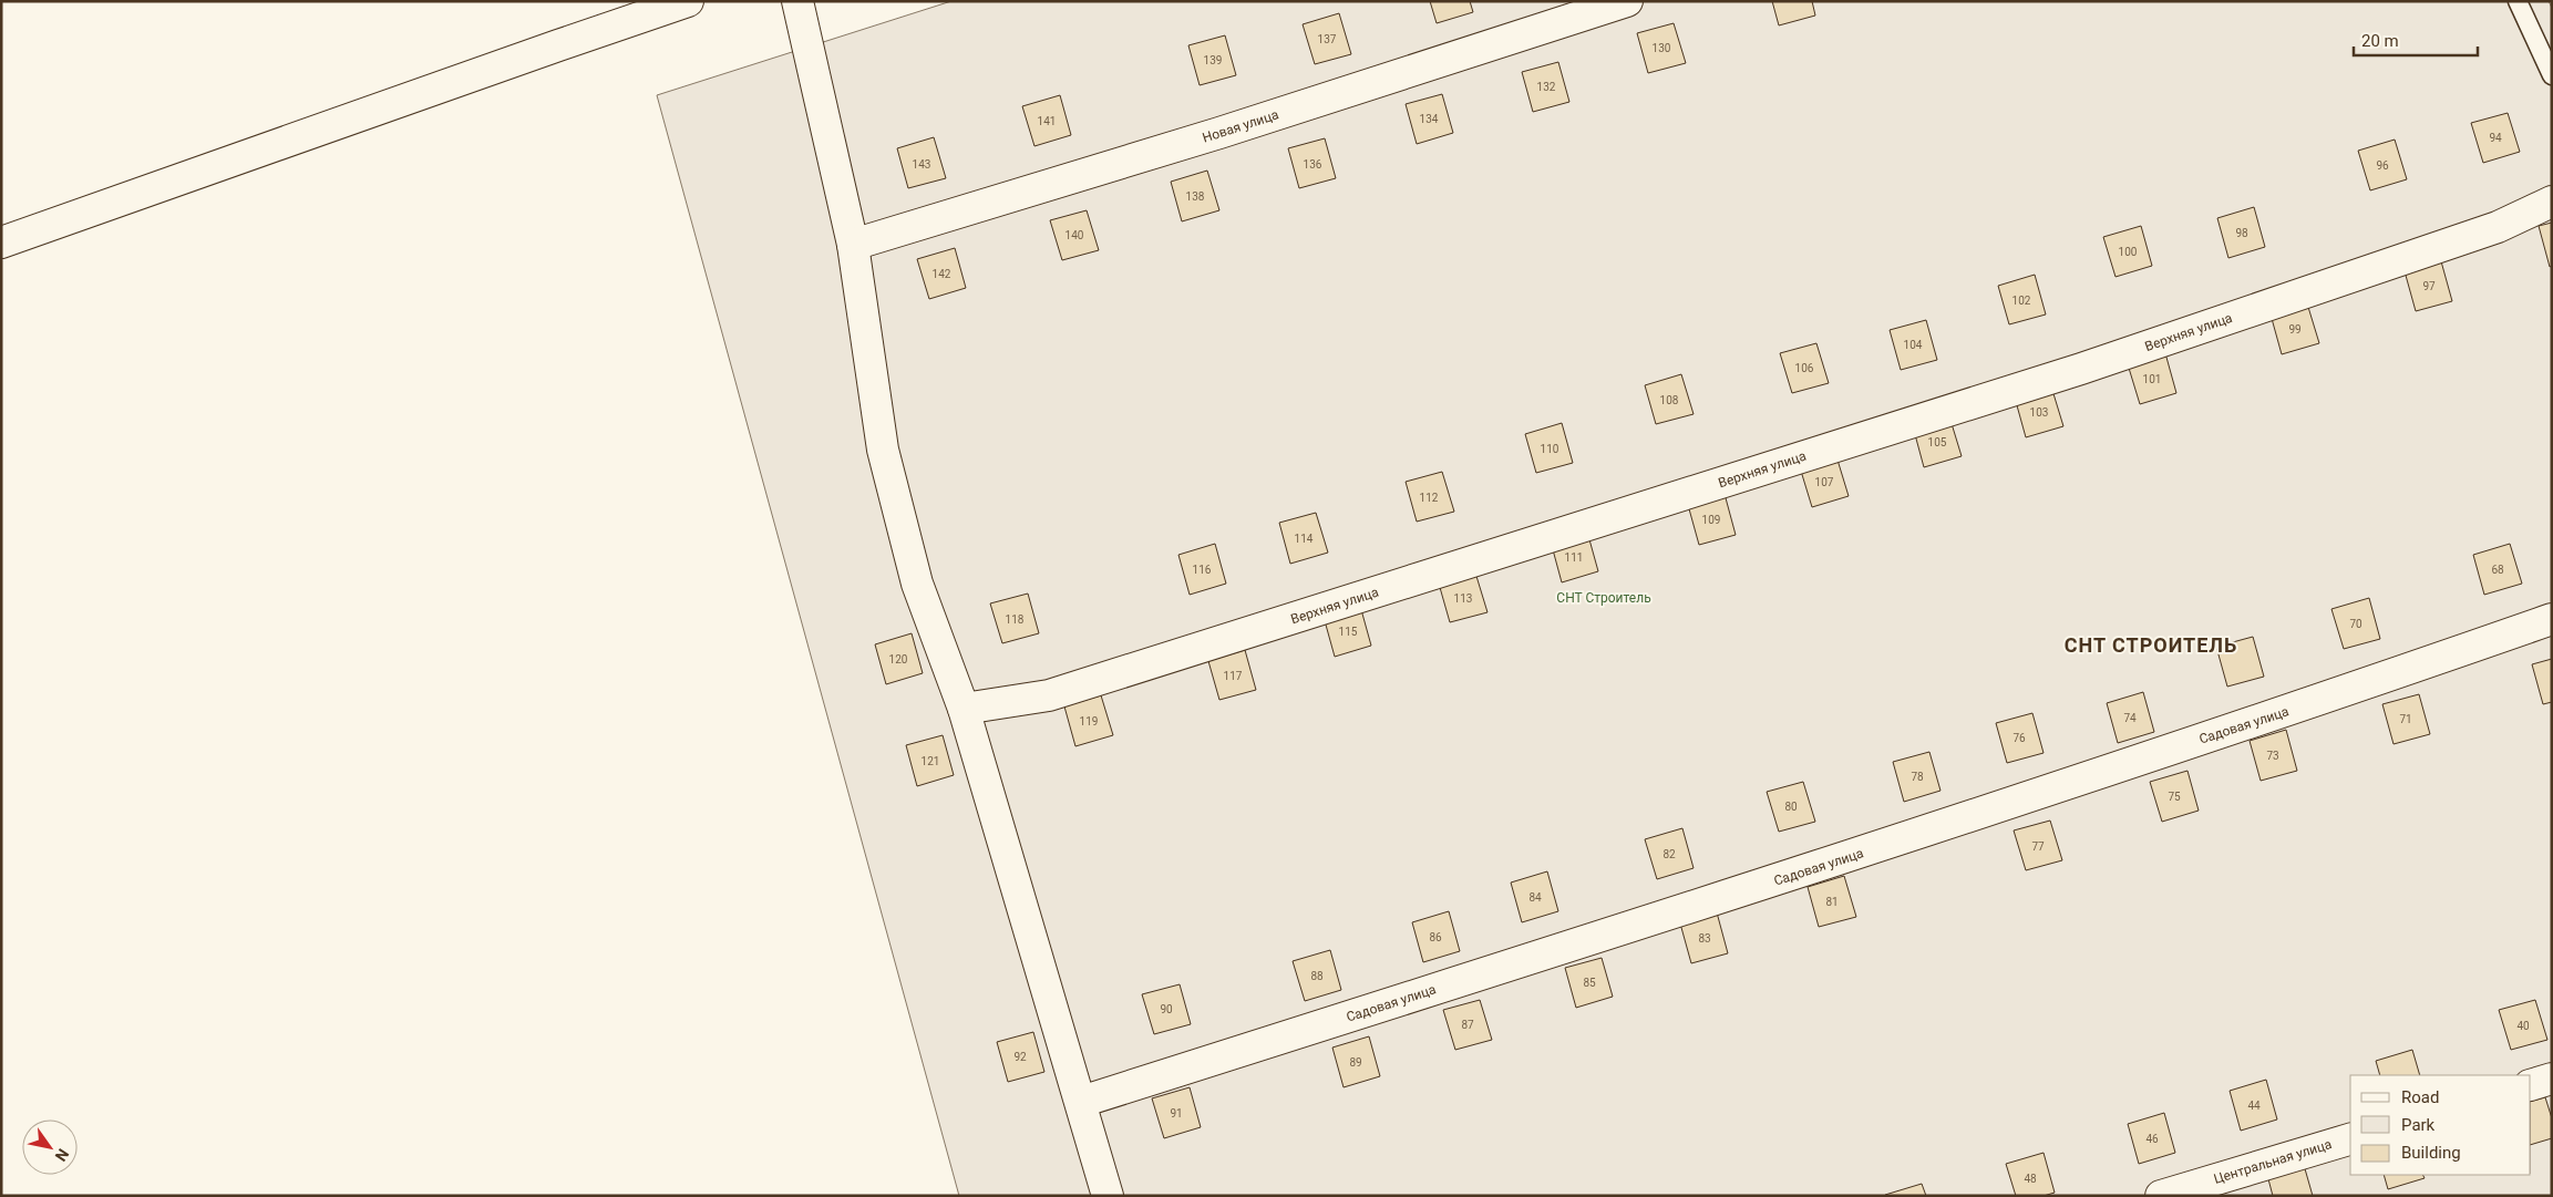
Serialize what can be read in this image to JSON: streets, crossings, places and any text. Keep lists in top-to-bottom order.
{
  "streets": {
    "street": [
      "Новая улица",
      "Верхняя улица",
      "Садовая улица",
      "Центральная улица"
    ]
  },
  "districts": ["СНТ СТРОИТЕЛЬ"],
  "parks": ["СНТ Строитель"],
  "house_numbers": [
    "137",
    "130",
    "139",
    "132",
    "134",
    "141",
    "94",
    "143",
    "136",
    "96",
    "138",
    "98",
    "140",
    "100",
    "142",
    "97",
    "102",
    "99",
    "104",
    "106",
    "101",
    "108",
    "103",
    "105",
    "110",
    "107",
    "112",
    "109",
    "114",
    "111",
    "116",
    "68",
    "113",
    "118",
    "70",
    "115",
    "120",
    "117",
    "74",
    "71",
    "119",
    "76",
    "73",
    "121",
    "78",
    "75",
    "80",
    "77",
    "82",
    "84",
    "81",
    "86",
    "83",
    "88",
    "85",
    "90",
    "87",
    "40",
    "92",
    "89",
    "44",
    "91",
    "46",
    "48"
  ],
  "legend": ["Road", "Park", "Building"],
  "scale_bar": "20 m",
  "north": "bottom right"
}
